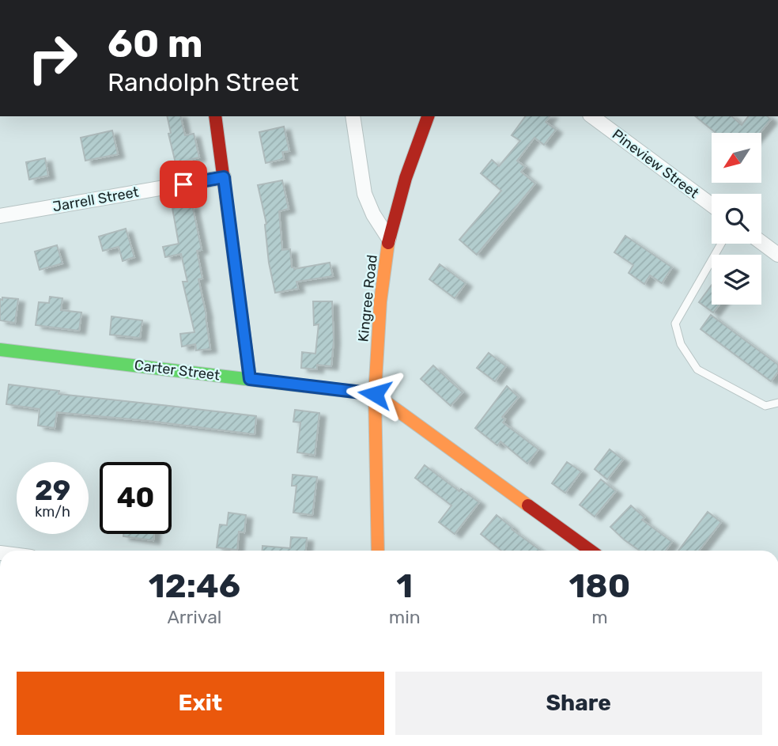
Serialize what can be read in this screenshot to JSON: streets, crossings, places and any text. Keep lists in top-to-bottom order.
{
  "streets": {
    "street": [
      "Pineview Street",
      "Jarrell Street",
      "Kingree Road",
      "Carter Street"
    ]
  },
  "crossings": [
    ["Kingree Road", "Carter Street"]
  ],
  "north": "bottom left",
  "page": {
    "turn": ["60 m", "Randolph Street"],
    "speed": "29 km/h",
    "limit": "40",
    "eta": [
      "12:46",
      "Arrival",
      "1",
      "min",
      "180",
      "m"
    ],
    "buttons": ["Exit", "Share"]
  }
}
